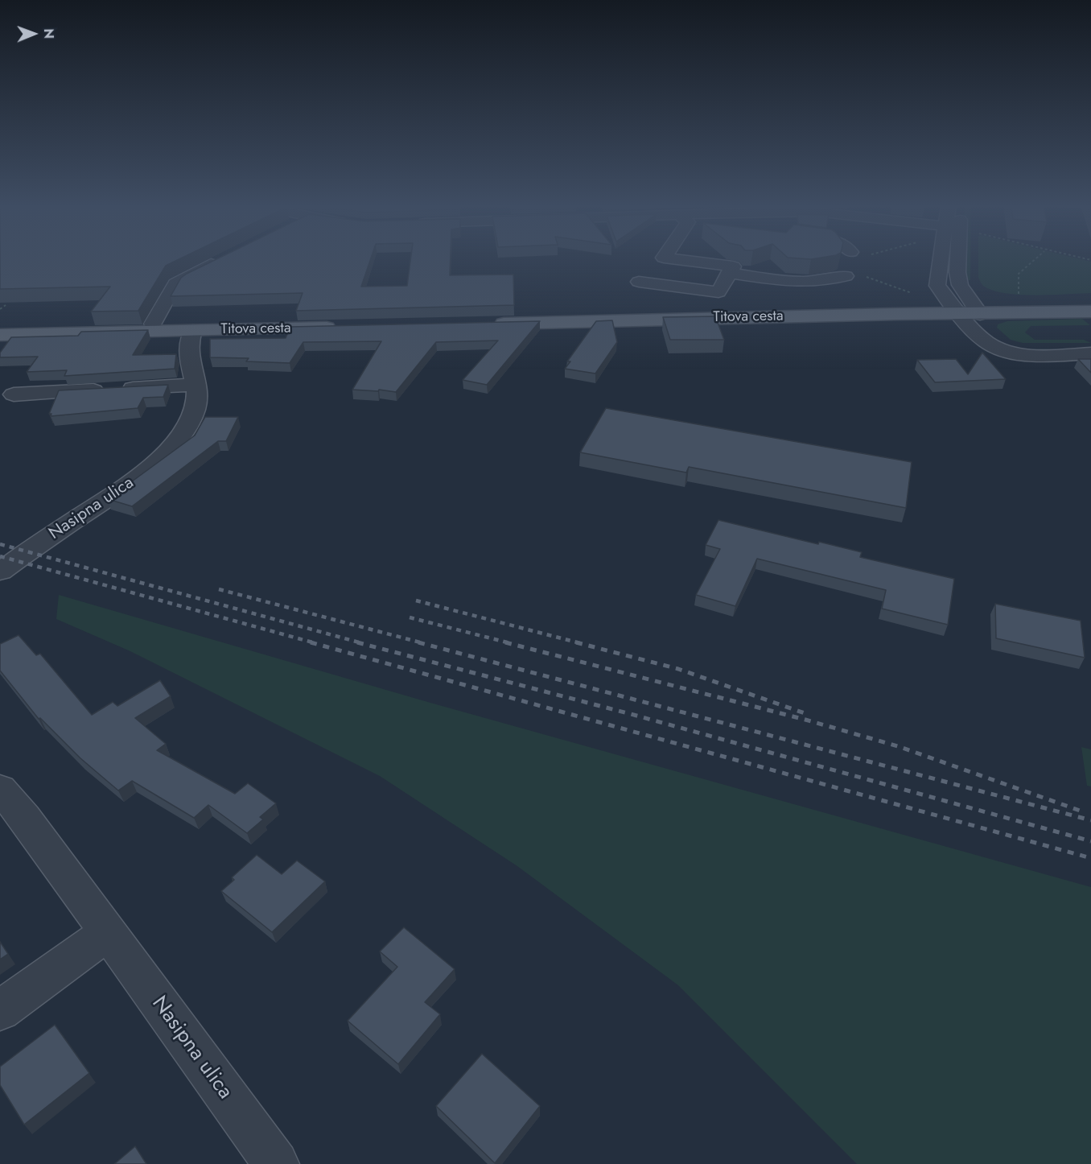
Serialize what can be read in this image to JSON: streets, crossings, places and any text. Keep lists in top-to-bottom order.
{
  "streets": {
    "main road": ["Titova cesta"],
    "street": ["Nasipna ulica"]
  },
  "crossings": [
    ["Titova cesta", "Nasipna ulica"]
  ],
  "north": "right"
}
